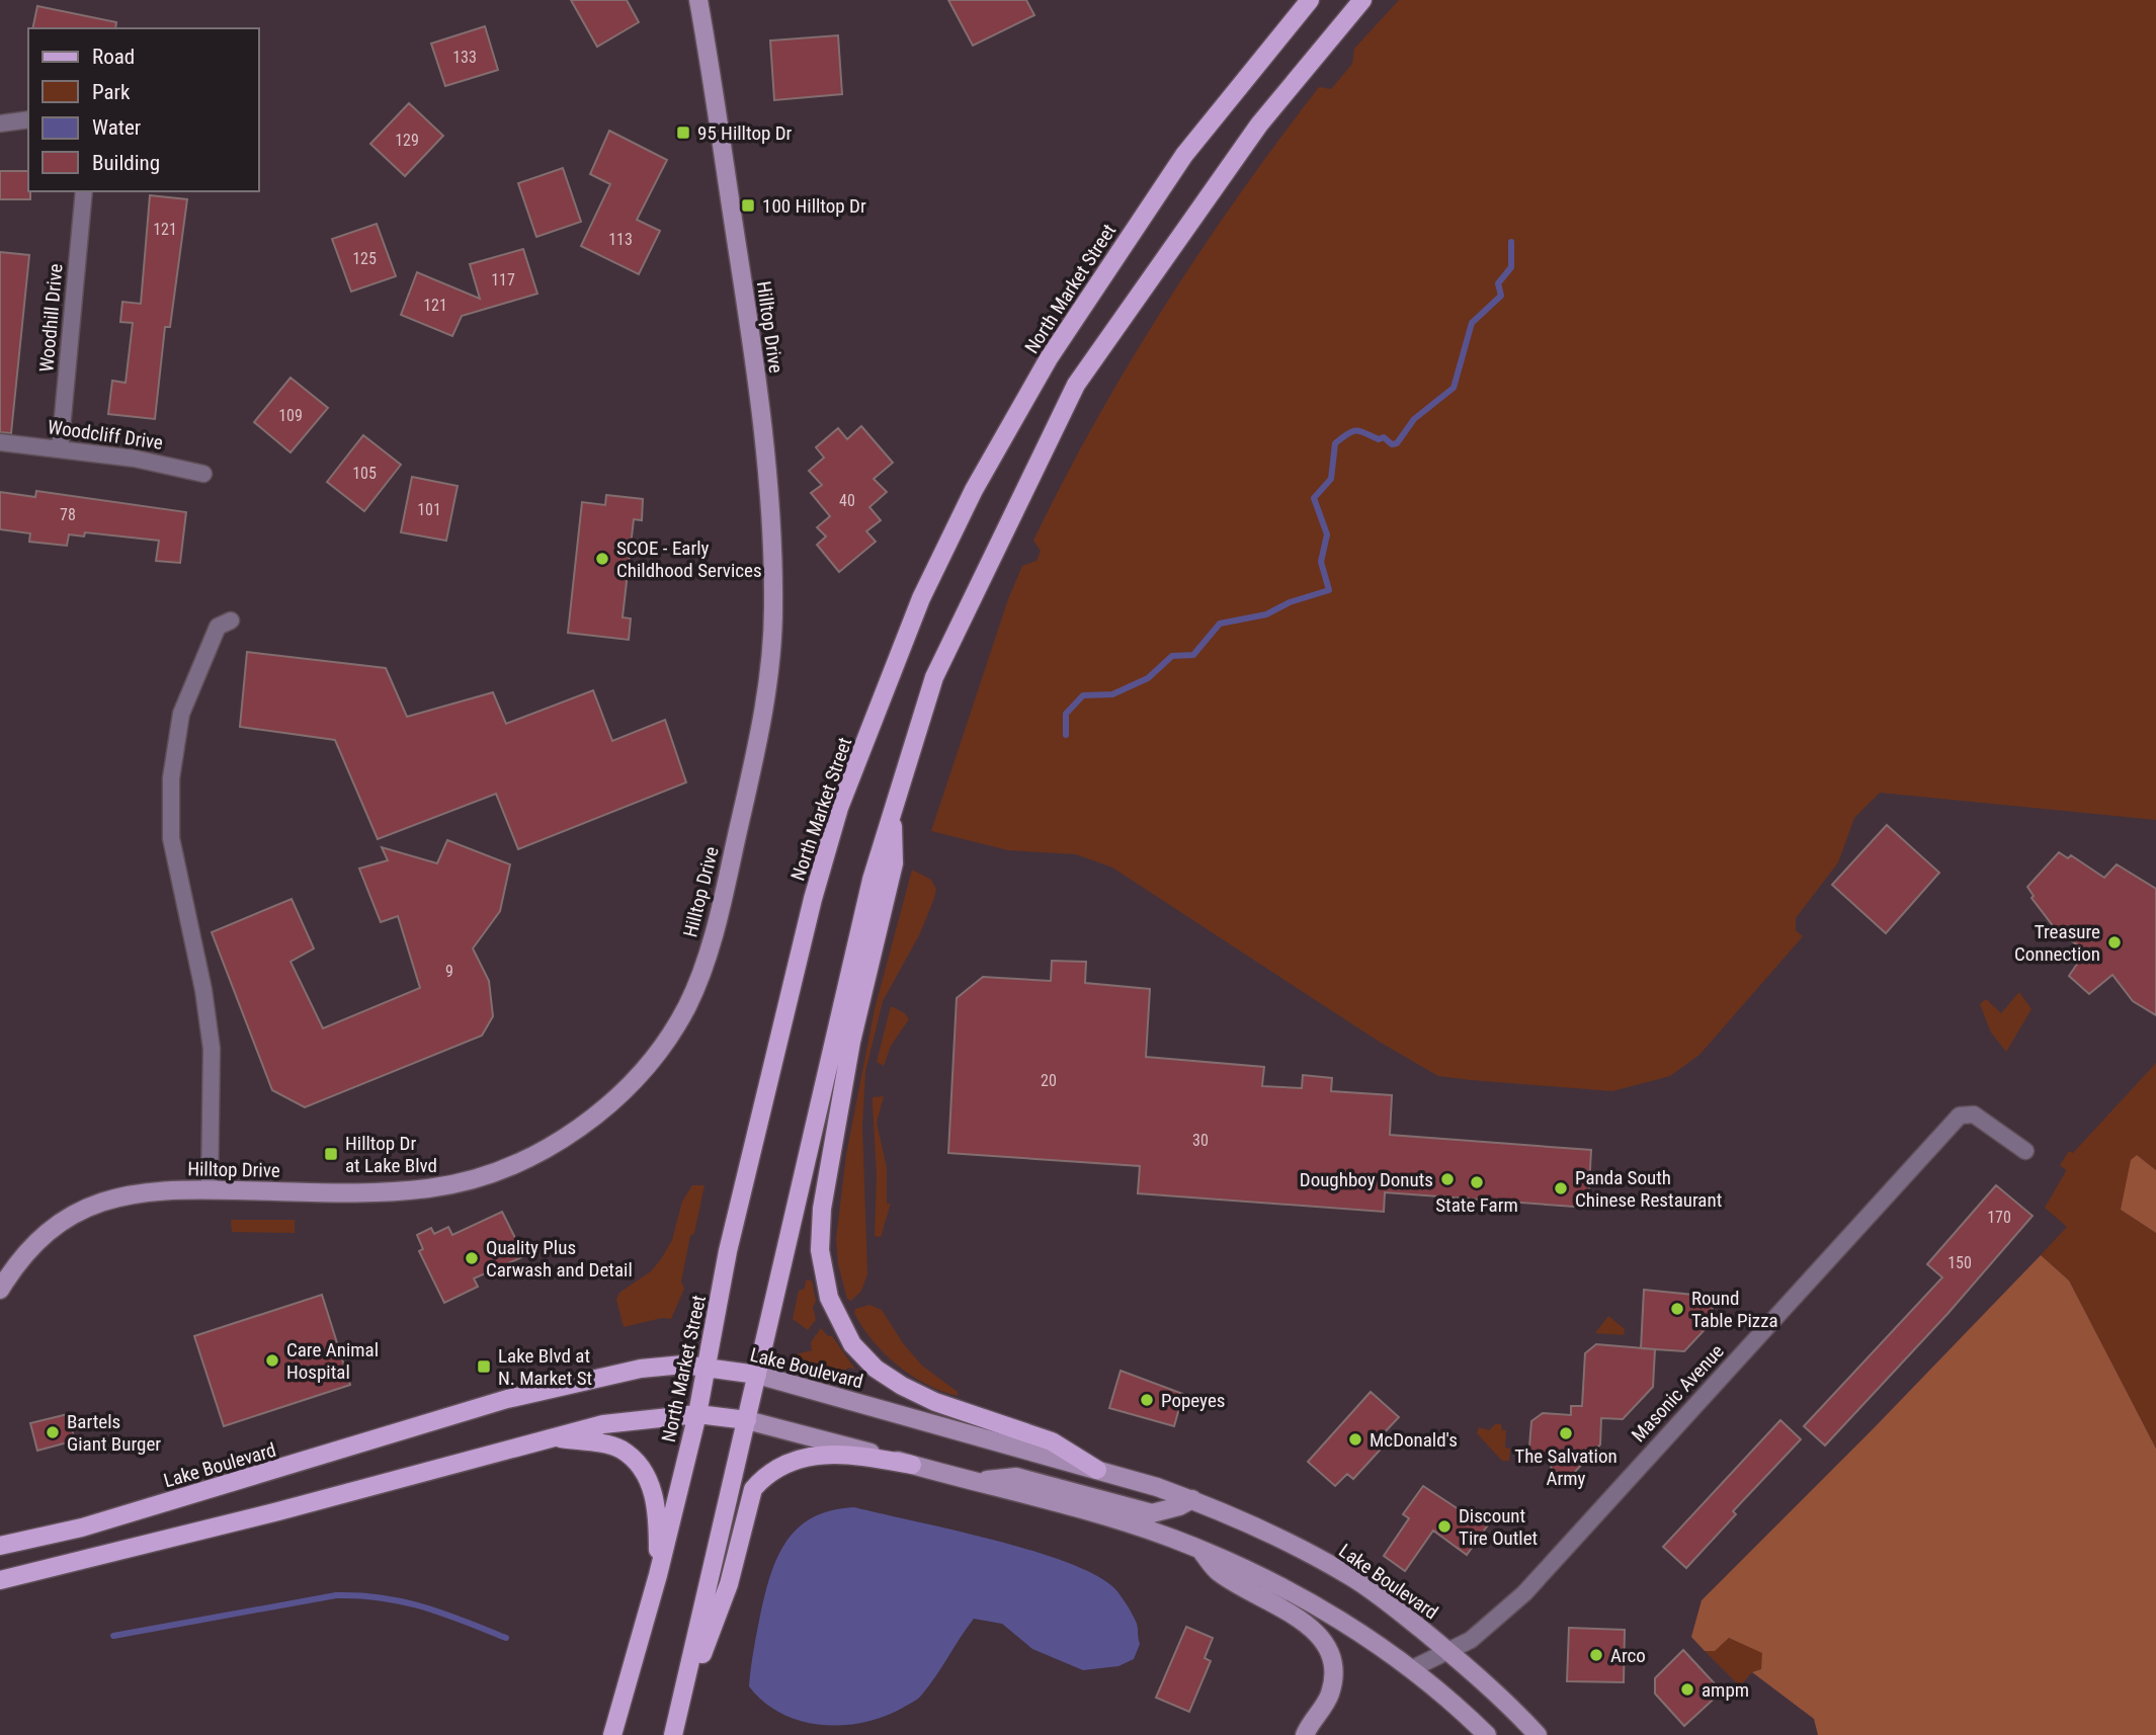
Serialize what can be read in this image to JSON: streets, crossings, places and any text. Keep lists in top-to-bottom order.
{
  "streets": {
    "main road": ["North Market Street", "Hilltop Drive", "Lake Boulevard"],
    "street": ["Woodhill Drive", "Woodcliff Drive", "Masonic Avenue"]
  },
  "crossings": [
    ["North Market Street", "Lake Boulevard"],
    ["Woodhill Drive", "Woodcliff Drive"],
    ["Lake Boulevard", "Masonic Avenue"]
  ],
  "places": {
    "transit": [
      "95 Hilltop Dr",
      "100 Hilltop Dr",
      "Hilltop Dr at Lake Blvd",
      "Lake Blvd at N. Market St"
    ],
    "other": [
      "SCOE - Early Childhood Services",
      "Treasure Connection",
      "Doughboy Donuts",
      "State Farm",
      "Panda South Chinese Restaurant",
      "Quality Plus Carwash and Detail",
      "Round Table Pizza",
      "Care Animal Hospital",
      "Popeyes",
      "Bartels Giant Burger",
      "The Salvation Army",
      "McDonald's",
      "Discount Tire Outlet",
      "Arco",
      "ampm"
    ]
  },
  "house_numbers": [
    "133",
    "129",
    "121",
    "113",
    "125",
    "117",
    "121",
    "109",
    "105",
    "40",
    "101",
    "78",
    "9",
    "20",
    "30",
    "170",
    "150"
  ],
  "legend": [
    "Road",
    "Park",
    "Water",
    "Building"
  ]
}
